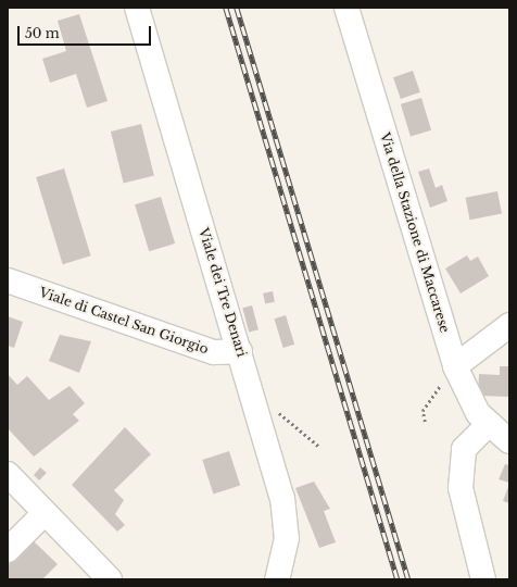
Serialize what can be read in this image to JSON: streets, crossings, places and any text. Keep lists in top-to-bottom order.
{
  "streets": {
    "street": ["Via della Stazione di Maccarese", "Viale dei Tre Denari", "Viale di Castel San Giorgio"]
  },
  "crossings": [
    ["Viale dei Tre Denari", "Viale di Castel San Giorgio"]
  ],
  "scale_bar": "50 m"
}
